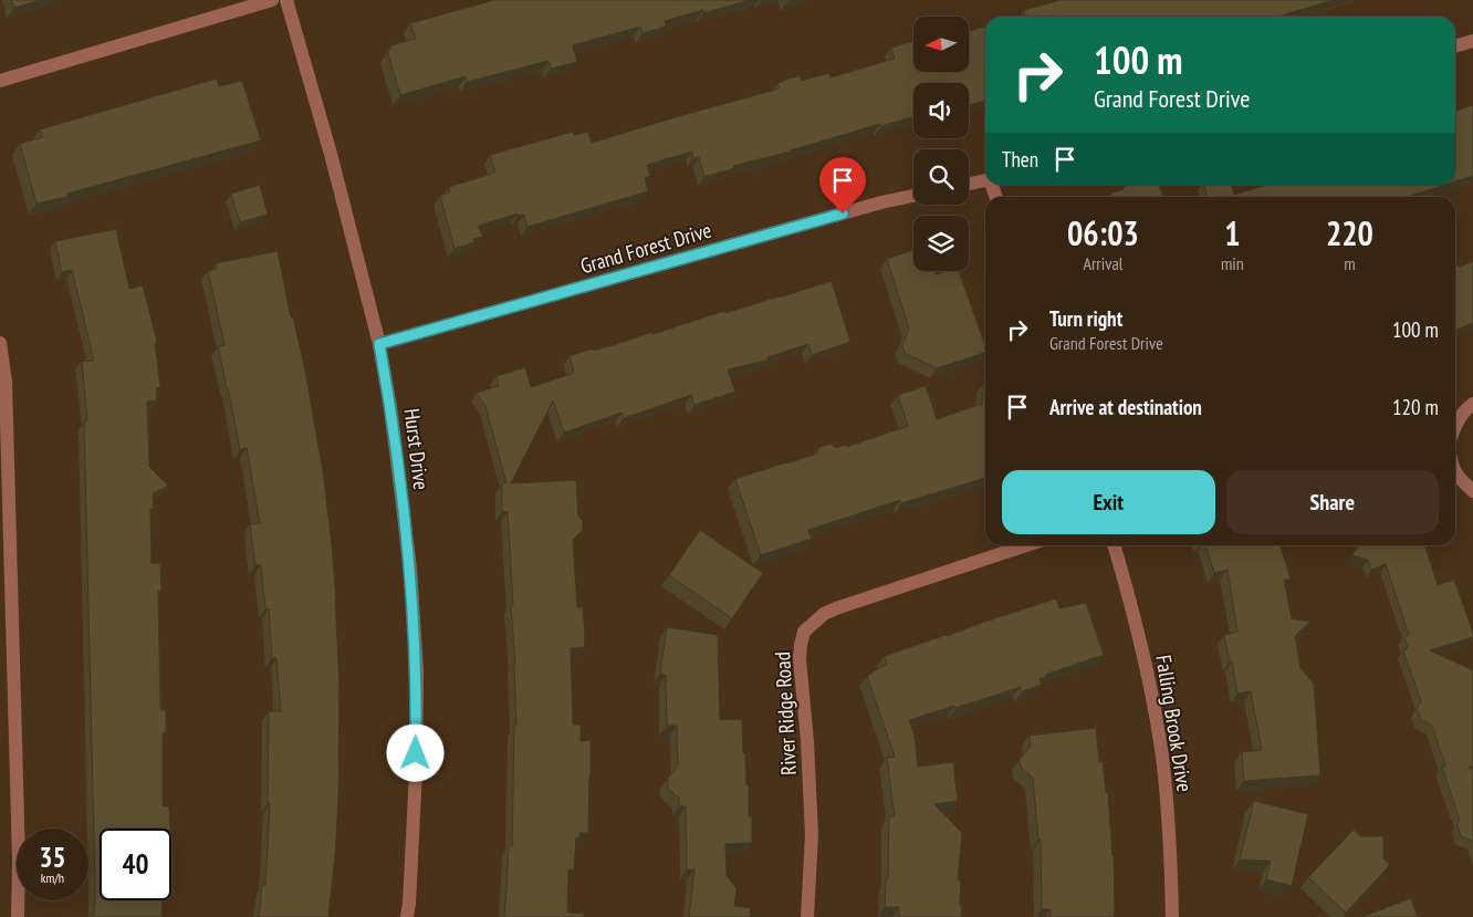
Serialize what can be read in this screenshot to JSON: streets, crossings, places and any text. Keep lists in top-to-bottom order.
{
  "streets": {
    "street": [
      "Grand Forest Drive",
      "Hurst Drive",
      "River Ridge Road",
      "Falling Brook Drive"
    ]
  },
  "crossings": [
    ["Grand Forest Drive", "Hurst Drive"]
  ],
  "north": "left",
  "page": {
    "turn": ["100 m", "Grand Forest Drive"],
    "then": "Then",
    "eta": [
      "06:03",
      "Arrival",
      "1",
      "min",
      "220",
      "m"
    ],
    "list": [
      {
        "name": "Turn right",
        "note": "Grand Forest Drive",
        "value": "100 m"
      },
      {
        "name": "Arrive at destination",
        "value": "120 m"
      }
    ],
    "buttons": ["Exit", "Share"],
    "speed": "35 km/h",
    "limit": "40"
  }
}
